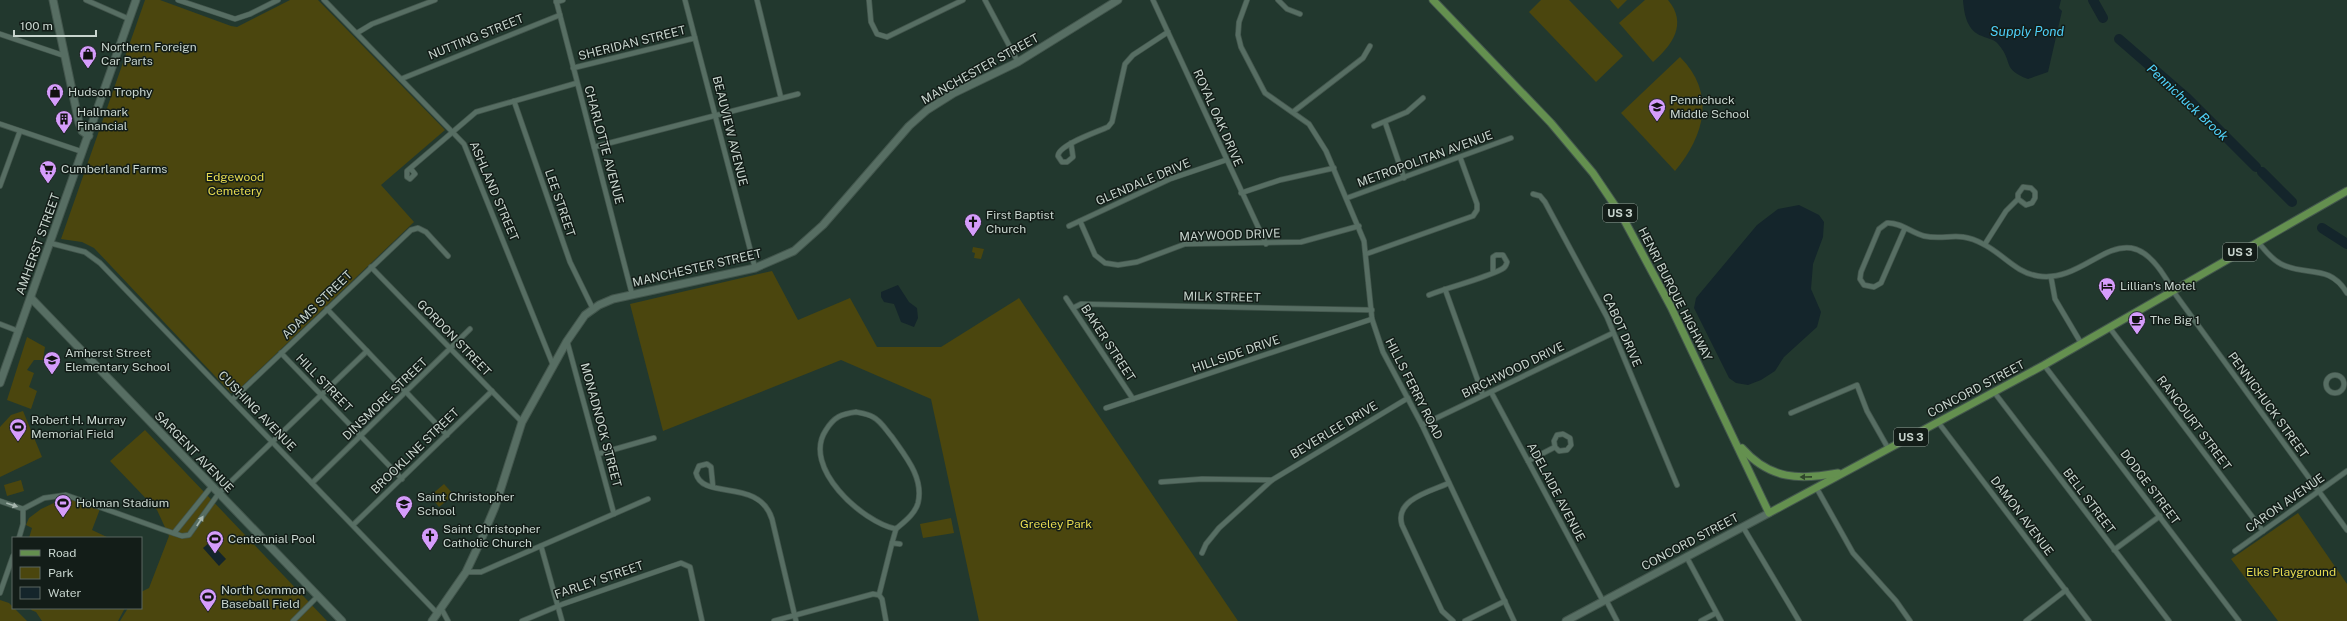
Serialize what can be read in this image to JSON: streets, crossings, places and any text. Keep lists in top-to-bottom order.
{
  "streets": {
    "main road": ["US 3", "HENRI BURQUE HIGHWAY", "CONCORD STREET"],
    "street": [
      "NUTTING STREET",
      "SHERIDAN STREET",
      "MANCHESTER STREET",
      "ROYAL OAK DRIVE",
      "BEAUVIEW AVENUE",
      "CHARLOTTE AVENUE",
      "METROPOLITAN AVENUE",
      "GLENDALE DRIVE",
      "ASHLAND STREET",
      "LEE STREET",
      "MAYWOOD DRIVE",
      "AMHERST STREET",
      "MILK STREET",
      "ADAMS STREET",
      "CABOT DRIVE",
      "GORDON STREET",
      "BAKER STREET",
      "HILLSIDE DRIVE",
      "BIRCHWOOD DRIVE",
      "HILL STREET",
      "HILLS FERRY ROAD",
      "DINSMORE STREET",
      "PENNICHUCK STREET",
      "CUSHING AVENUE",
      "RANCOURT STREET",
      "MONADNOCK STREET",
      "BEVERLEE DRIVE",
      "BROOKLINE STREET",
      "SARGENT AVENUE",
      "DODGE STREET",
      "ADELAIDE AVENUE",
      "BELL STREET",
      "CARON AVENUE",
      "DAMON AVENUE",
      "FARLEY STREET"
    ]
  },
  "crossings": [
    ["NUTTING STREET", "CHARLOTTE AVENUE"],
    ["NUTTING STREET", "ASHLAND STREET"],
    ["SHERIDAN STREET", "BEAUVIEW AVENUE"],
    ["SHERIDAN STREET", "CHARLOTTE AVENUE"],
    ["MANCHESTER STREET", "BEAUVIEW AVENUE"],
    ["MANCHESTER STREET", "CHARLOTTE AVENUE"],
    ["MANCHESTER STREET", "ASHLAND STREET"],
    ["MANCHESTER STREET", "LEE STREET"],
    ["MANCHESTER STREET", "GORDON STREET"],
    ["MANCHESTER STREET", "CUSHING AVENUE"],
    ["MANCHESTER STREET", "MONADNOCK STREET"],
    ["ROYAL OAK DRIVE", "GLENDALE DRIVE"],
    ["ROYAL OAK DRIVE", "MAYWOOD DRIVE"],
    ["METROPOLITAN AVENUE", "HILLS FERRY ROAD"],
    ["GLENDALE DRIVE", "MAYWOOD DRIVE"],
    ["MAYWOOD DRIVE", "HILLS FERRY ROAD"],
    ["AMHERST STREET", "CUSHING AVENUE"],
    ["AMHERST STREET", "SARGENT AVENUE"],
    ["HENRI BURQUE HIGHWAY", "CONCORD STREET"],
    ["MILK STREET", "BAKER STREET"],
    ["MILK STREET", "HILLS FERRY ROAD"],
    ["ADAMS STREET", "GORDON STREET"],
    ["ADAMS STREET", "HILL STREET"],
    ["ADAMS STREET", "CUSHING AVENUE"],
    ["CABOT DRIVE", "BIRCHWOOD DRIVE"],
    ["GORDON STREET", "DINSMORE STREET"],
    ["GORDON STREET", "BROOKLINE STREET"],
    ["BAKER STREET", "HILLSIDE DRIVE"],
    ["HILLSIDE DRIVE", "HILLS FERRY ROAD"],
    ["BIRCHWOOD DRIVE", "HILLS FERRY ROAD"],
    ["BIRCHWOOD DRIVE", "ADELAIDE AVENUE"],
    ["HILL STREET", "DINSMORE STREET"],
    ["HILL STREET", "BROOKLINE STREET"],
    ["HILLS FERRY ROAD", "BEVERLEE DRIVE"],
    ["CONCORD STREET", "PENNICHUCK STREET"],
    ["CONCORD STREET", "RANCOURT STREET"],
    ["CONCORD STREET", "DODGE STREET"],
    ["CONCORD STREET", "ADELAIDE AVENUE"],
    ["CONCORD STREET", "BELL STREET"],
    ["CONCORD STREET", "DAMON AVENUE"],
    ["DINSMORE STREET", "CUSHING AVENUE"],
    ["PENNICHUCK STREET", "CARON AVENUE"],
    ["CUSHING AVENUE", "BROOKLINE STREET"],
    ["RANCOURT STREET", "CARON AVENUE"]
  ],
  "water": ["Supply Pond", "Pennichuck Brook"],
  "parks": ["Edgewood Cemetery", "Greeley Park", "Elks Playground"],
  "places": {
    "shop": ["Northern Foreign Car Parts", "Hudson Trophy"],
    "school or university": ["Pennichuck Middle School", "Amherst Street Elementary School", "Saint Christopher School"],
    "building": ["Hallmark Financial"],
    "supermarket": ["Cumberland Farms"],
    "church": ["First Baptist Church", "Saint Christopher Catholic Church"],
    "hotel": ["Lillian's Motel"],
    "cafe": ["The Big 1"],
    "sports": [
      "Robert H. Murray Memorial Field",
      "Holman Stadium",
      "Centennial Pool",
      "North Common Baseball Field"
    ]
  },
  "legend": ["Road", "Park", "Water"],
  "scale_bar": "100 m"
}
